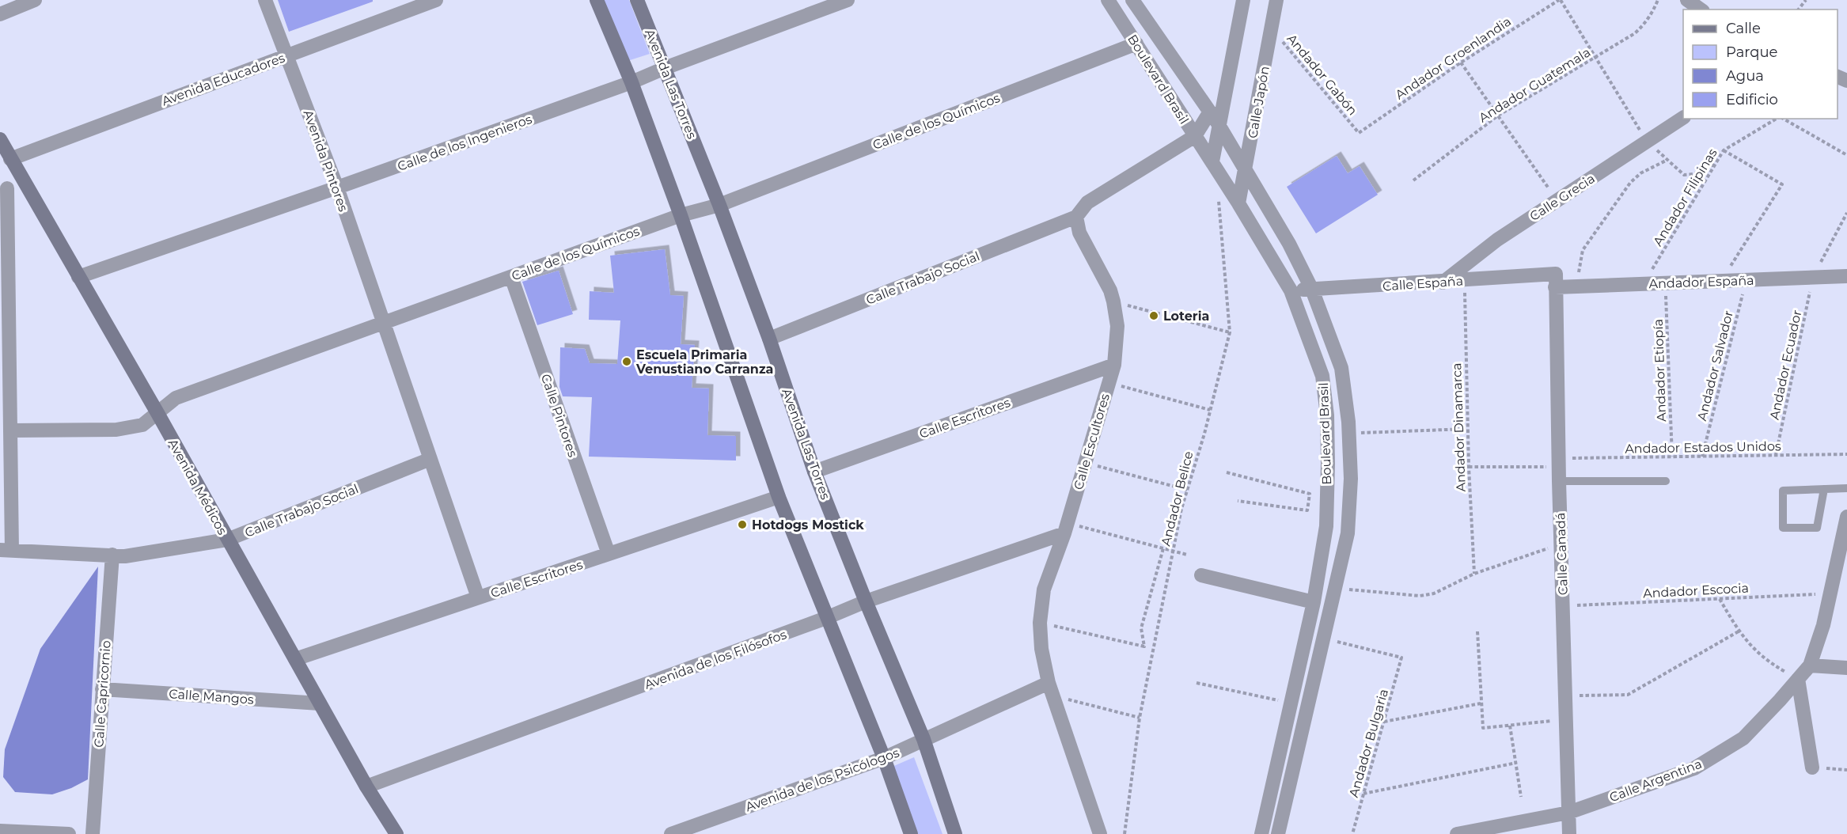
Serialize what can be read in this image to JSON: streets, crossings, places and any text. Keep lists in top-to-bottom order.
{
  "streets": {
    "main road": ["Avenida Las Torres", "Avenida Médicos"],
    "street": [
      "Avenida Educadores",
      "Boulevard Brasil",
      "Calle Japón",
      "Calle de los Químicos",
      "Calle de los Ingenieros",
      "Avenida Pintores",
      "Calle Grecia",
      "Calle Trabajo Social",
      "Andador España",
      "Calle España",
      "Calle Pintores",
      "Calle Escritores",
      "Calle Escultores",
      "Calle Canadá",
      "Avenida de los Filósofos",
      "Calle Capricornio",
      "Calle Mangos",
      "Avenida de los Psicólogos",
      "Calle Argentina"
    ],
    "path": [
      "Andador Groenlandia",
      "Andador Gabón",
      "Andador Guatemala",
      "Andador Filipinas",
      "Andador Ecuador",
      "Andador Salvador",
      "Andador Etiopía",
      "Andador Dinamarca",
      "Andador Estados Unidos",
      "Andador Belice",
      "Andador Escocia",
      "Andador Bulgaria"
    ]
  },
  "crossings": [
    ["Andador Groenlandia", "Andador Gabón"],
    ["Andador Gabón", "Calle Japón"],
    ["Avenida Educadores", "Avenida Pintores"],
    ["Avenida Educadores", "Avenida Médicos"],
    ["Boulevard Brasil", "Calle Japón"],
    ["Boulevard Brasil", "Calle de los Químicos"],
    ["Boulevard Brasil", "Calle España"],
    ["Boulevard Brasil", "Andador Bulgaria"],
    ["Avenida Las Torres", "Calle de los Químicos"],
    ["Avenida Las Torres", "Calle de los Ingenieros"],
    ["Avenida Las Torres", "Calle Trabajo Social"],
    ["Avenida Las Torres", "Calle Escritores"],
    ["Avenida Las Torres", "Avenida de los Filósofos"],
    ["Avenida Las Torres", "Avenida de los Psicólogos"],
    ["Calle de los Químicos", "Avenida Pintores"],
    ["Calle de los Químicos", "Calle Pintores"],
    ["Calle de los Químicos", "Avenida Médicos"],
    ["Calle de los Ingenieros", "Avenida Pintores"],
    ["Calle de los Ingenieros", "Avenida Médicos"],
    ["Calle Grecia", "Calle España"],
    ["Andador Filipinas", "Andador España"],
    ["Calle Trabajo Social", "Calle Escultores"],
    ["Calle Trabajo Social", "Avenida Médicos"],
    ["Calle Trabajo Social", "Calle Capricornio"],
    ["Andador España", "Calle España"],
    ["Andador España", "Andador Ecuador"],
    ["Andador España", "Andador Salvador"],
    ["Andador España", "Andador Etiopía"],
    ["Andador España", "Calle Canadá"],
    ["Calle España", "Andador Dinamarca"],
    ["Calle España", "Calle Canadá"],
    ["Andador Ecuador", "Andador Estados Unidos"],
    ["Andador Salvador", "Andador Estados Unidos"],
    ["Andador Etiopía", "Andador Estados Unidos"],
    ["Calle Pintores", "Calle Escritores"],
    ["Calle Escritores", "Calle Escultores"],
    ["Calle Escritores", "Avenida Médicos"],
    ["Andador Dinamarca", "Andador Estados Unidos"],
    ["Calle Escultores", "Avenida de los Filósofos"],
    ["Calle Escultores", "Avenida de los Psicólogos"],
    ["Andador Estados Unidos", "Calle Canadá"],
    ["Avenida Médicos", "Avenida de los Filósofos"],
    ["Avenida Médicos", "Calle Mangos"],
    ["Calle Canadá", "Andador Escocia"],
    ["Calle Canadá", "Calle Argentina"],
    ["Andador Escocia", "Calle Argentina"],
    ["Calle Capricornio", "Calle Mangos"]
  ],
  "places": ["Loteria", "Escuela Primaria Venustiano Carranza", "Hotdogs Mostick"],
  "legend": [
    "Calle",
    "Parque",
    "Agua",
    "Edificio"
  ]
}
